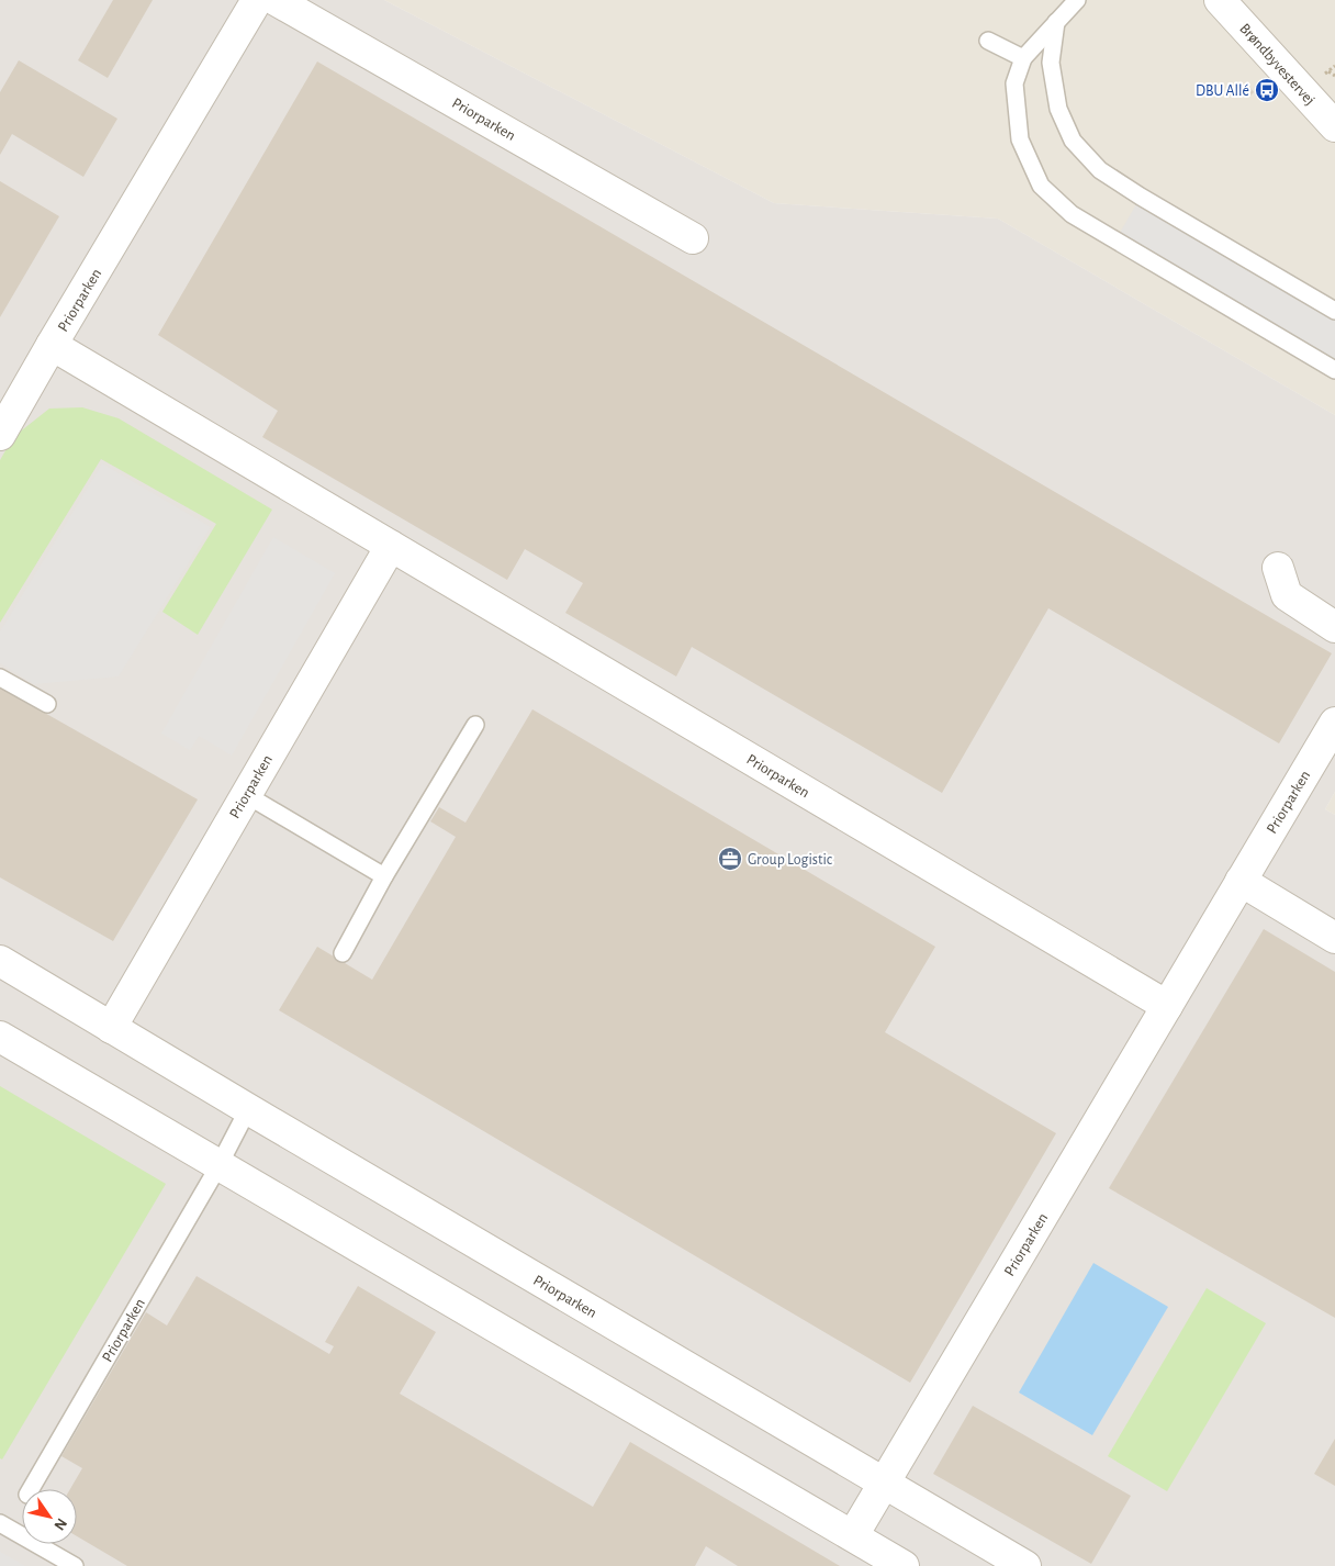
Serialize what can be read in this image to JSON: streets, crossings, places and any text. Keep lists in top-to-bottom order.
{
  "streets": {
    "street": ["Brøndbyvestervej", "Priorparken"]
  },
  "places": {
    "bus stop": ["DBU Allé"],
    "office": ["Group Logistic"]
  },
  "north": "bottom right"
}
